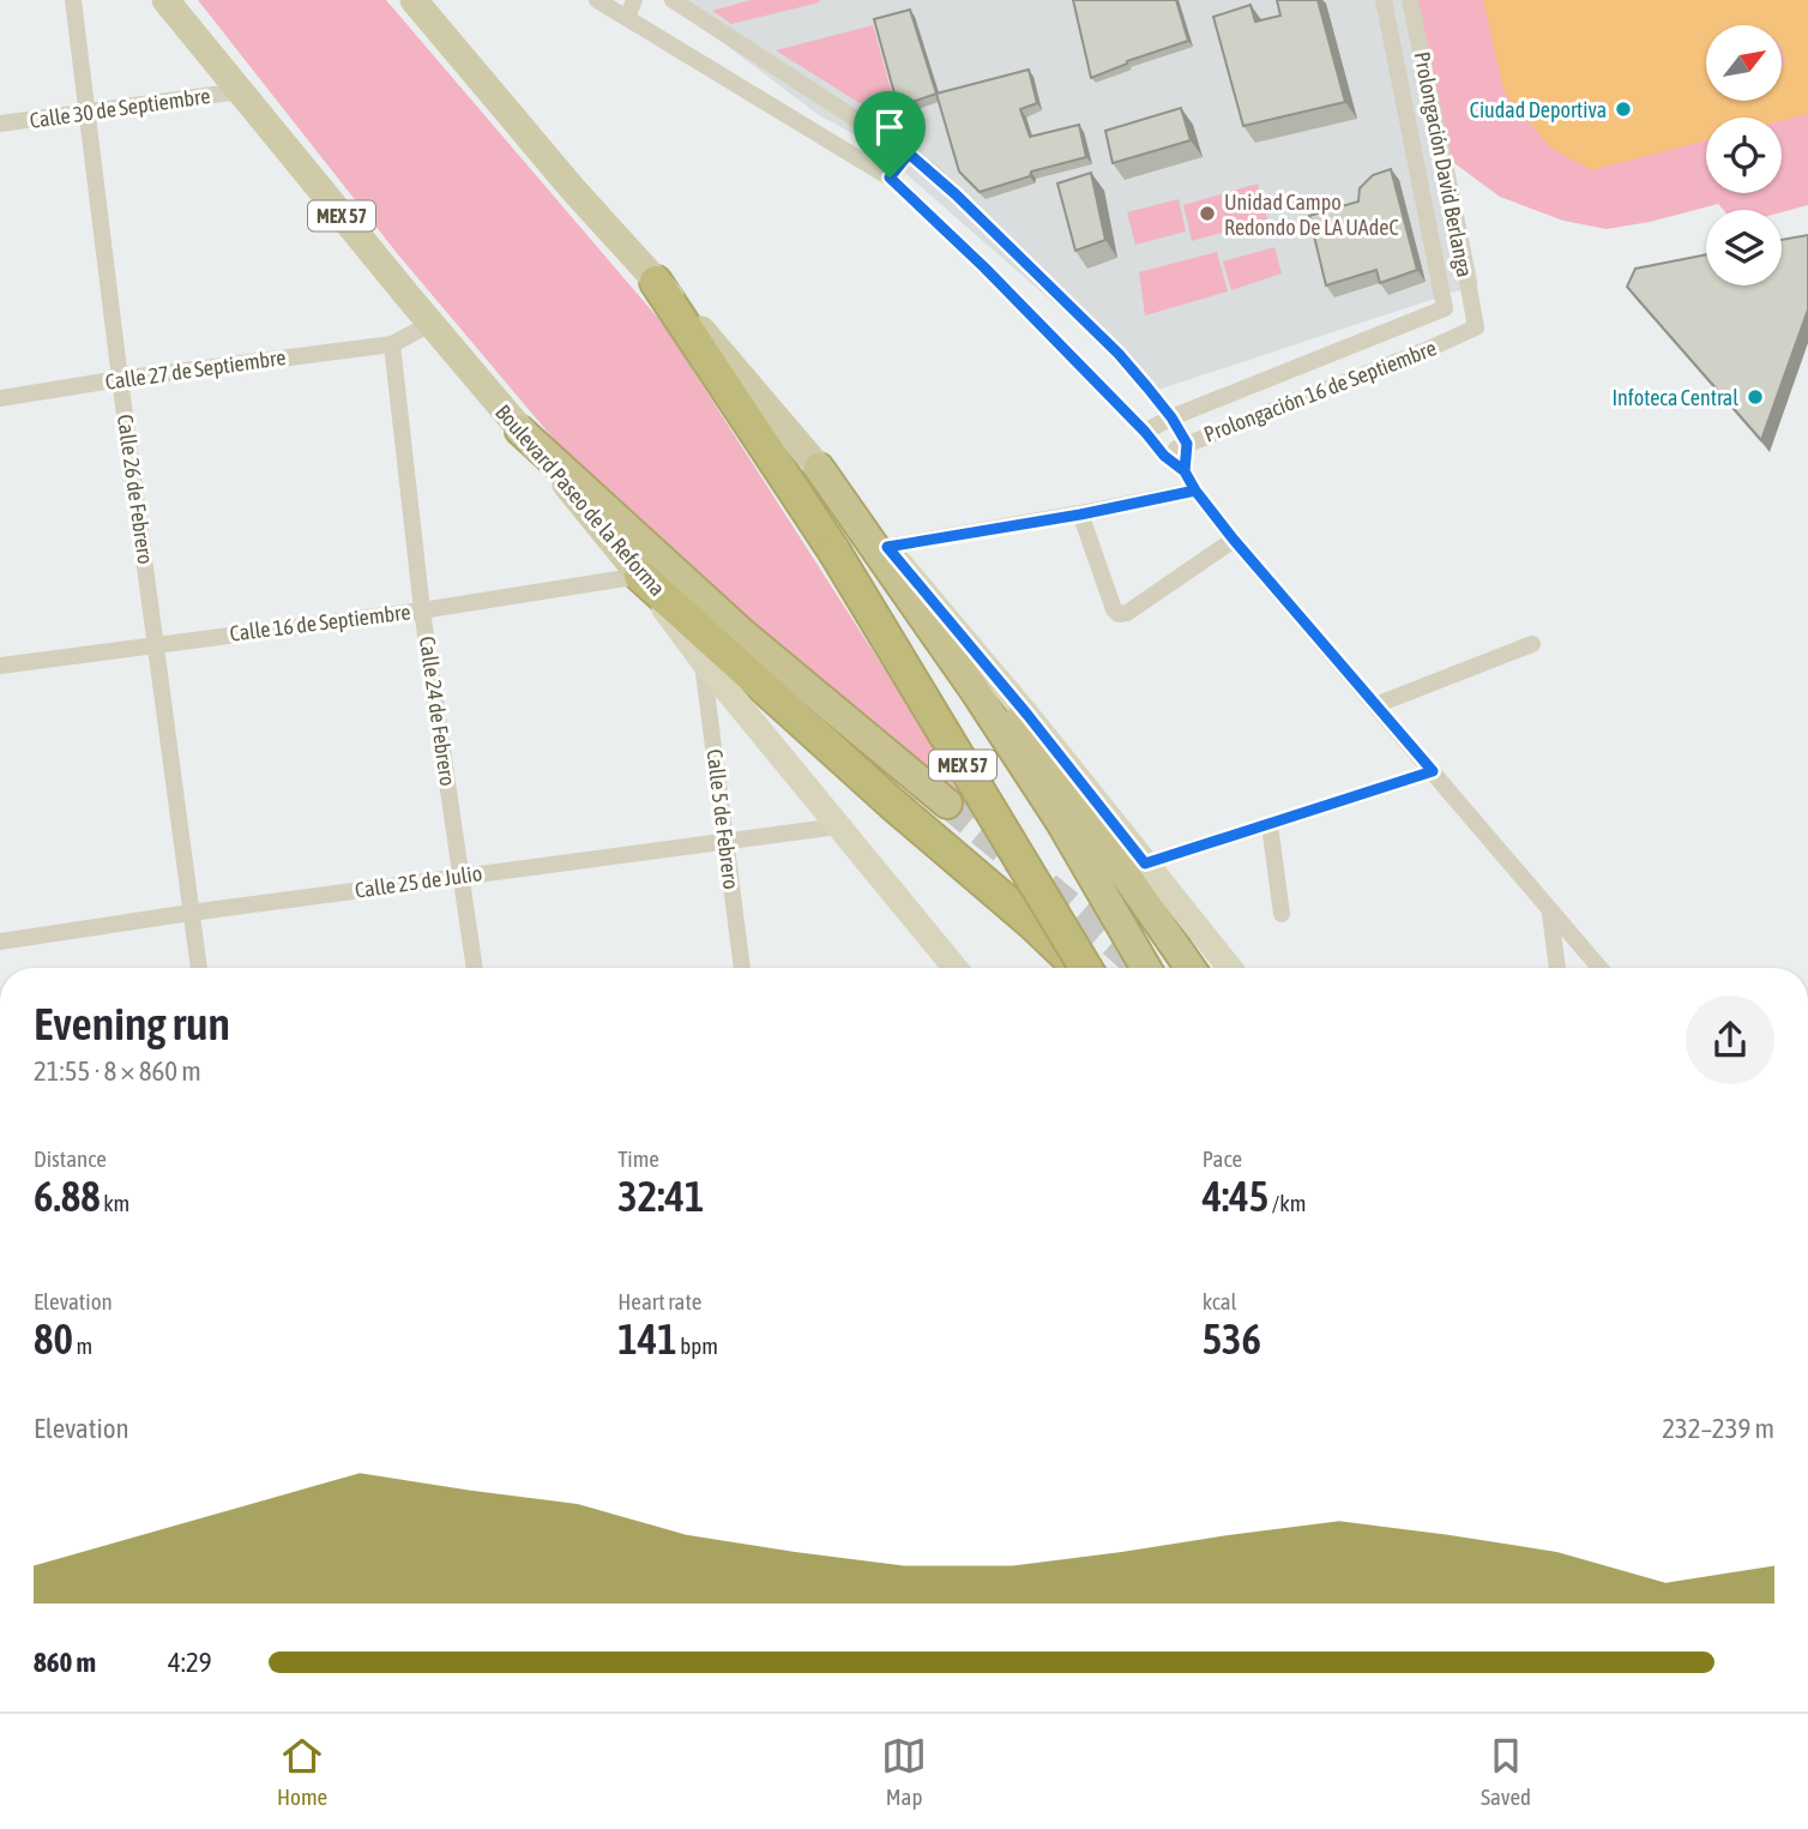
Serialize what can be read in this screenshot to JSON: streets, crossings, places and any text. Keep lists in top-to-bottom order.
{
  "streets": {
    "highway": ["MEX 57", "Boulevard Paseo de la Reforma"],
    "street": [
      "Calle 30 de Septiembre",
      "Prolongación David Berlanga",
      "Calle 27 de Septiembre",
      "Prolongación 16 de Septiembre",
      "Calle 26 de Febrero",
      "Calle 16 de Septiembre",
      "Calle 24 de Febrero",
      "Calle 5 de Febrero",
      "Calle 25 de Julio"
    ]
  },
  "crossings": [
    ["Calle 30 de Septiembre", "Calle 26 de Febrero"],
    ["Calle 30 de Septiembre", "Boulevard Paseo de la Reforma"],
    ["Prolongación David Berlanga", "Prolongación 16 de Septiembre"],
    ["Calle 27 de Septiembre", "Calle 26 de Febrero"],
    ["Calle 27 de Septiembre", "Calle 24 de Febrero"],
    ["Calle 26 de Febrero", "Calle 16 de Septiembre"],
    ["Calle 26 de Febrero", "Calle 25 de Julio"],
    ["Boulevard Paseo de la Reforma", "Calle 16 de Septiembre"],
    ["Calle 16 de Septiembre", "Calle 24 de Febrero"],
    ["Calle 24 de Febrero", "Calle 25 de Julio"],
    ["Calle 5 de Febrero", "Calle 25 de Julio"]
  ],
  "places": ["Ciudad Deportiva", "Unidad Campo Redondo De LA UAdeC", "Infoteca Central"],
  "north": "top right",
  "page": {
    "heading": ["Evening run", "21:55 · 8 × 860 m"],
    "stats": [
      ["Distance", "6.88 km"],
      ["Time", "32:41"],
      ["Pace", "4:45 /km"],
      ["Elevation", "80 m"],
      ["Heart rate", "141 bpm"],
      ["kcal", "536"]
    ],
    "chart": ["Elevation", "232–239 m"],
    "list": [
      {
        "name": "860 m",
        "note": "4:29"
      }
    ],
    "tabs": ["Home", "Map", "Saved"]
  }
}
